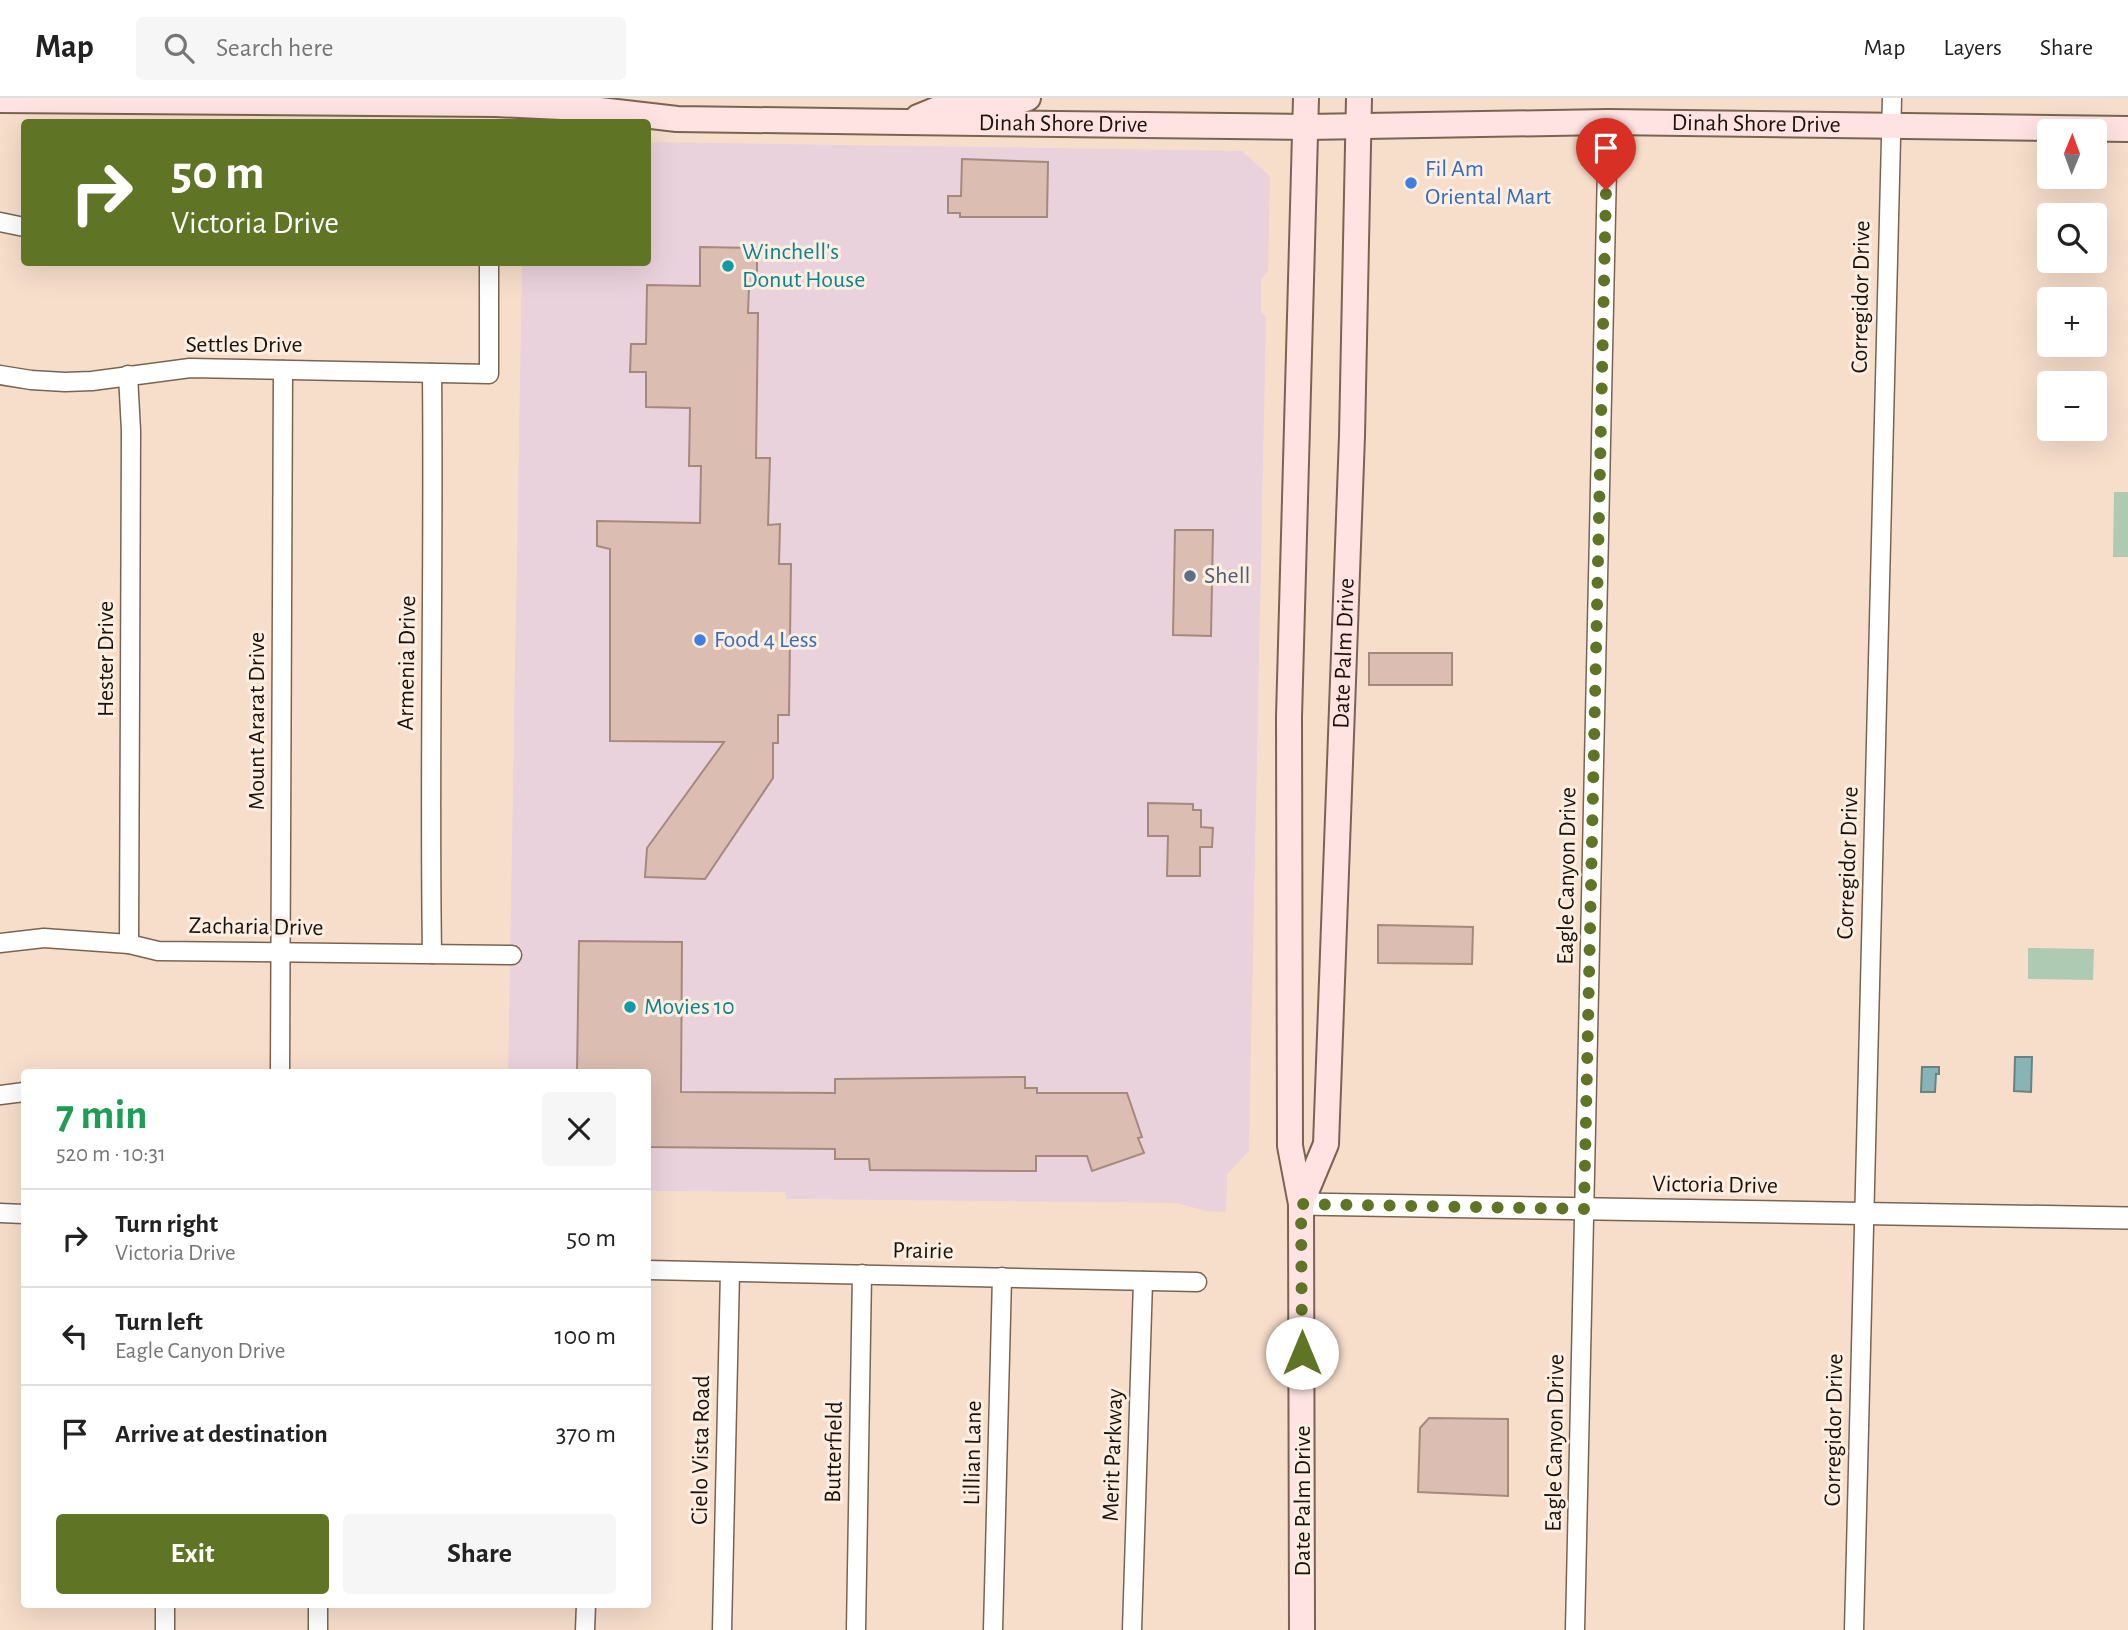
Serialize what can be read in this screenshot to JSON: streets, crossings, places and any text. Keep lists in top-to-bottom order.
{
  "streets": {
    "main road": ["Dinah Shore Drive", "Date Palm Drive"],
    "street": [
      "Corregidor Drive",
      "Settles Drive",
      "Hester Drive",
      "Armenia Drive",
      "Mount Ararat Drive",
      "Eagle Canyon Drive",
      "Zacharia Drive",
      "Victoria Drive",
      "Prairie",
      "Cielo Vista Road",
      "Butterfield",
      "Lillian Lane",
      "Merit Parkway"
    ]
  },
  "crossings": [
    ["Dinah Shore Drive", "Corregidor Drive"],
    ["Dinah Shore Drive", "Date Palm Drive"],
    ["Dinah Shore Drive", "Eagle Canyon Drive"],
    ["Corregidor Drive", "Victoria Drive"],
    ["Settles Drive", "Hester Drive"],
    ["Settles Drive", "Armenia Drive"],
    ["Settles Drive", "Mount Ararat Drive"],
    ["Date Palm Drive", "Victoria Drive"],
    ["Hester Drive", "Zacharia Drive"],
    ["Armenia Drive", "Zacharia Drive"],
    ["Mount Ararat Drive", "Zacharia Drive"],
    ["Eagle Canyon Drive", "Victoria Drive"],
    ["Prairie", "Cielo Vista Road"],
    ["Prairie", "Butterfield"],
    ["Prairie", "Lillian Lane"],
    ["Prairie", "Merit Parkway"]
  ],
  "places": [
    "Fil Am Oriental Mart",
    "Winchell's Donut House",
    "Shell",
    "Food 4 Less",
    "Movies 10"
  ],
  "north": "top",
  "page": {
    "header": "Map",
    "search": "Search here",
    "nav": ["Map", "Layers", "Share"],
    "map_buttons": ["+", "−"],
    "turn": ["50 m", "Victoria Drive"],
    "heading": ["7 min", "520 m · 10:31"],
    "list": [
      {
        "name": "Turn right",
        "note": "Victoria Drive",
        "value": "50 m"
      },
      {
        "name": "Turn left",
        "note": "Eagle Canyon Drive",
        "value": "100 m"
      },
      {
        "name": "Arrive at destination",
        "value": "370 m"
      }
    ],
    "buttons": ["Exit", "Share"]
  }
}
